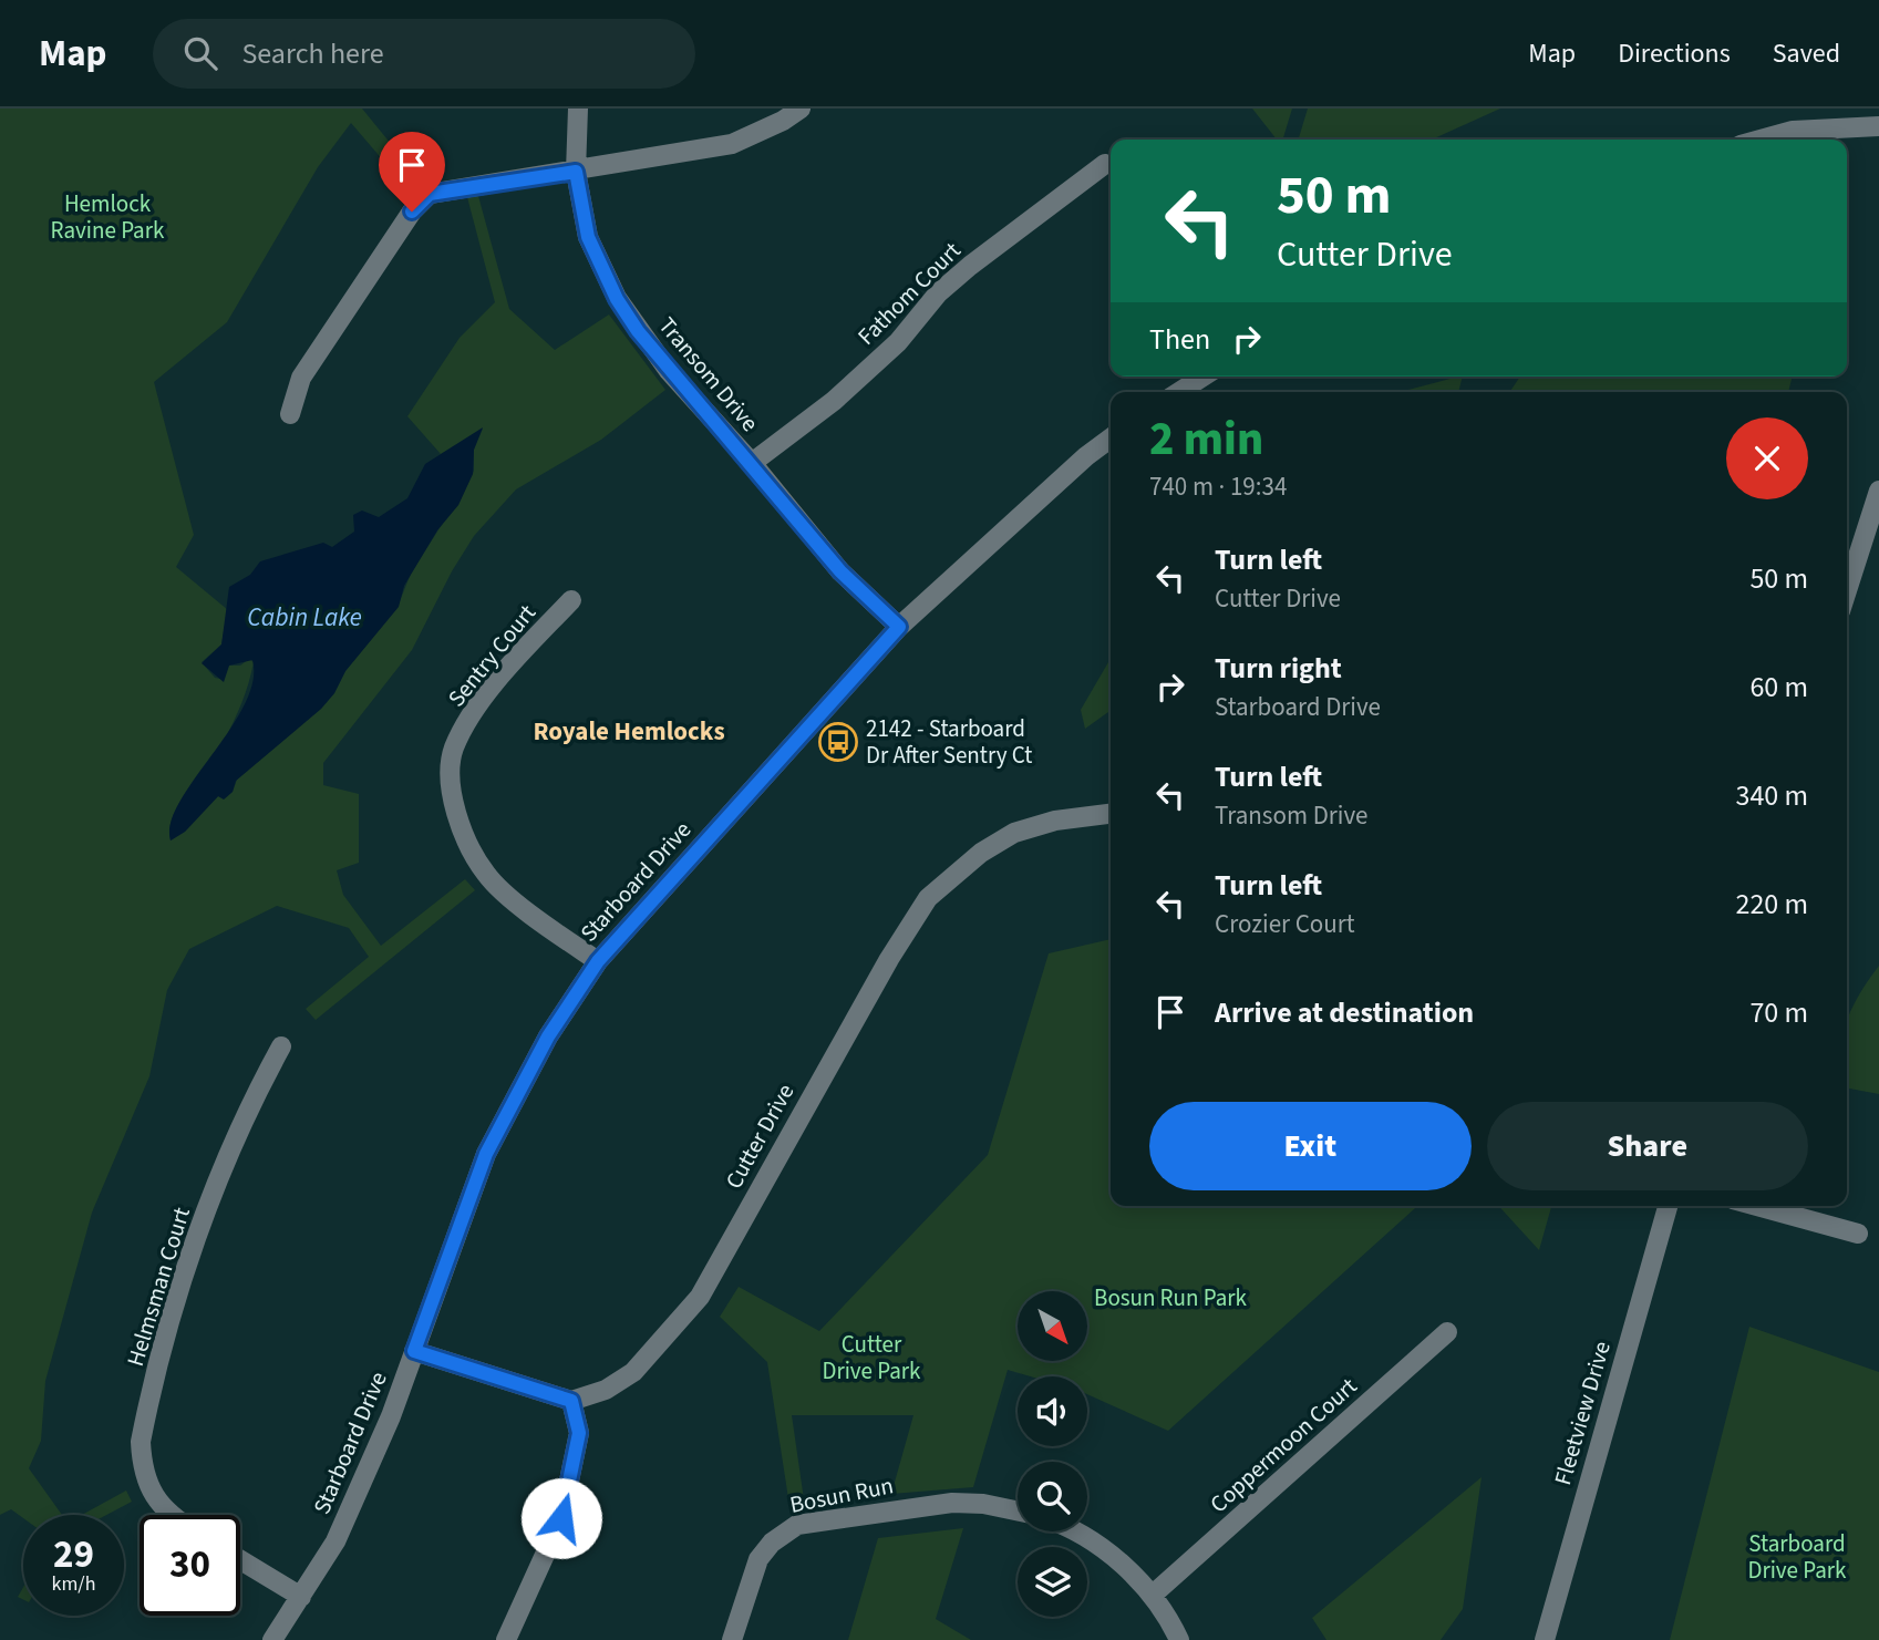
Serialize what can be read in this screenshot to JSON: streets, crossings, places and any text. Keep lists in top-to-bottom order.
{
  "streets": {
    "street": [
      "Fathom Court",
      "Transom Drive",
      "Sentry Court",
      "Starboard Drive",
      "Cutter Drive",
      "Helmsman Court",
      "Fleetview Drive",
      "Coppermoon Court",
      "Bosun Run"
    ]
  },
  "crossings": [
    ["Fathom Court", "Transom Drive"],
    ["Transom Drive", "Starboard Drive"],
    ["Sentry Court", "Starboard Drive"]
  ],
  "districts": ["Royale Hemlocks"],
  "water": ["Cabin Lake"],
  "parks": [
    "Hemlock Ravine Park",
    "Bosun Run Park",
    "Cutter Drive Park",
    "Starboard Drive Park"
  ],
  "places": {
    "bus stop": ["2142 - Starboard Dr After Sentry Ct"]
  },
  "north": "bottom right",
  "page": {
    "header": "Map",
    "search": "Search here",
    "nav": ["Map", "Directions", "Saved"],
    "turn": ["50 m", "Cutter Drive"],
    "then": "Then",
    "heading": ["2 min", "740 m · 19:34"],
    "list": [
      {
        "name": "Turn left",
        "note": "Cutter Drive",
        "value": "50 m"
      },
      {
        "name": "Turn right",
        "note": "Starboard Drive",
        "value": "60 m"
      },
      {
        "name": "Turn left",
        "note": "Transom Drive",
        "value": "340 m"
      },
      {
        "name": "Turn left",
        "note": "Crozier Court",
        "value": "220 m"
      },
      {
        "name": "Arrive at destination",
        "value": "70 m"
      }
    ],
    "buttons": ["Exit", "Share"],
    "speed": "29 km/h",
    "limit": "30"
  }
}
